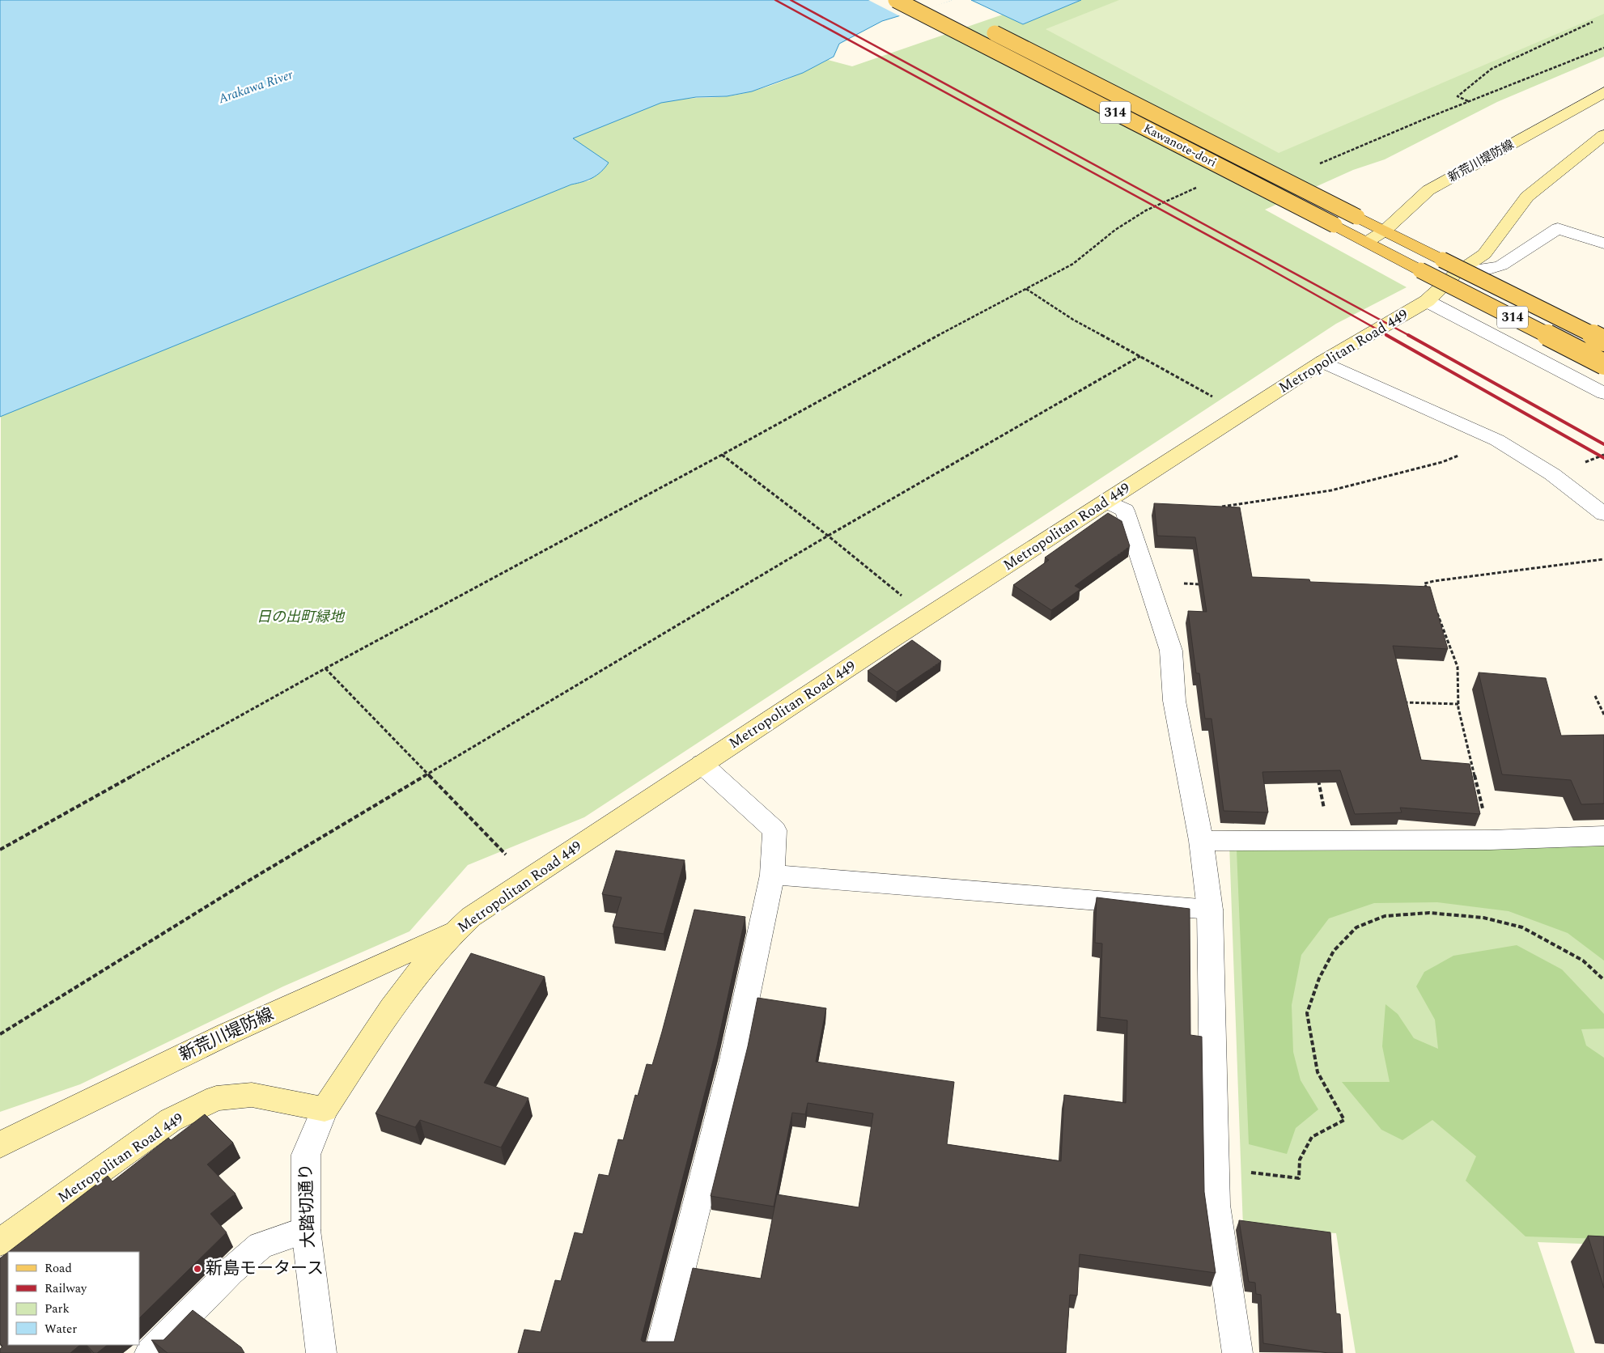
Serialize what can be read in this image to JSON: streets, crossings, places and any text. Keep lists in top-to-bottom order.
{
  "streets": {
    "main road": [
      "314",
      "Kawanote-dori",
      "新荒川堤防線",
      "Metropolitan Road 449"
    ],
    "street": ["大踏切通り"]
  },
  "crossings": [
    ["314", "Kawanote-dori"],
    ["314", "Metropolitan Road 449"],
    ["Kawanote-dori", "新荒川堤防線"],
    ["Kawanote-dori", "Metropolitan Road 449"],
    ["新荒川堤防線", "Metropolitan Road 449"],
    ["Metropolitan Road 449", "大踏切通り"]
  ],
  "water": ["Arakawa River"],
  "parks": ["日の出町緑地"],
  "places": ["新島モータース"],
  "legend": [
    "Road",
    "Railway",
    "Park",
    "Water"
  ]
}
